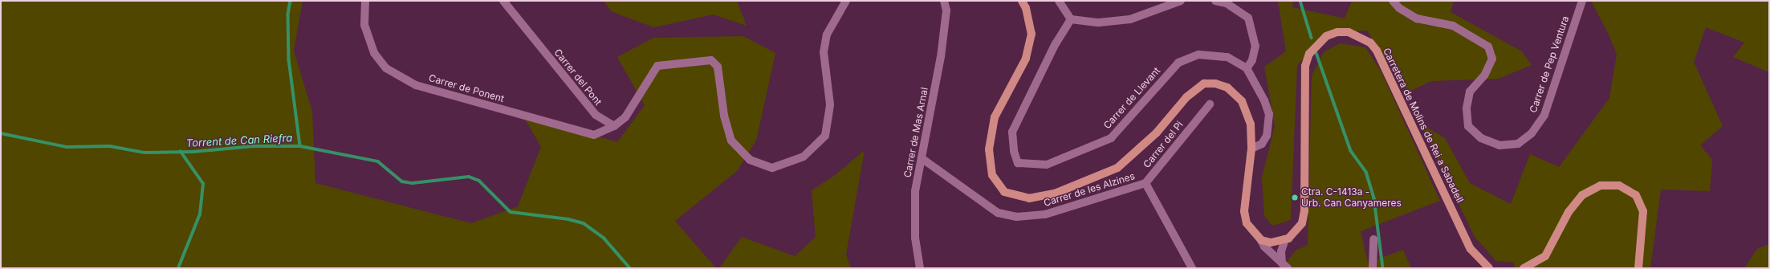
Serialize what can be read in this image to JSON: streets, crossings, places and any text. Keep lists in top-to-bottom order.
{
  "streets": {
    "main road": ["Carretera de Molins de Rei a Sabadell"],
    "street": [
      "Carrer de Pep Ventura",
      "Carrer del Pont",
      "Carrer de Ponent",
      "Carrer de Llevant",
      "Carrer de Mas Arnal",
      "Carrer del Pi",
      "Carrer de les Alzines"
    ]
  },
  "crossings": [
    ["Carrer del Pont", "Carrer de Ponent"],
    ["Carrer de Mas Arnal", "Carrer de les Alzines"],
    ["Carrer del Pi", "Carrer de les Alzines"]
  ],
  "water": ["Torrent de Can Riefra"],
  "places": ["Ctra. C-1413a - Urb. Can Canyameres"]
}
